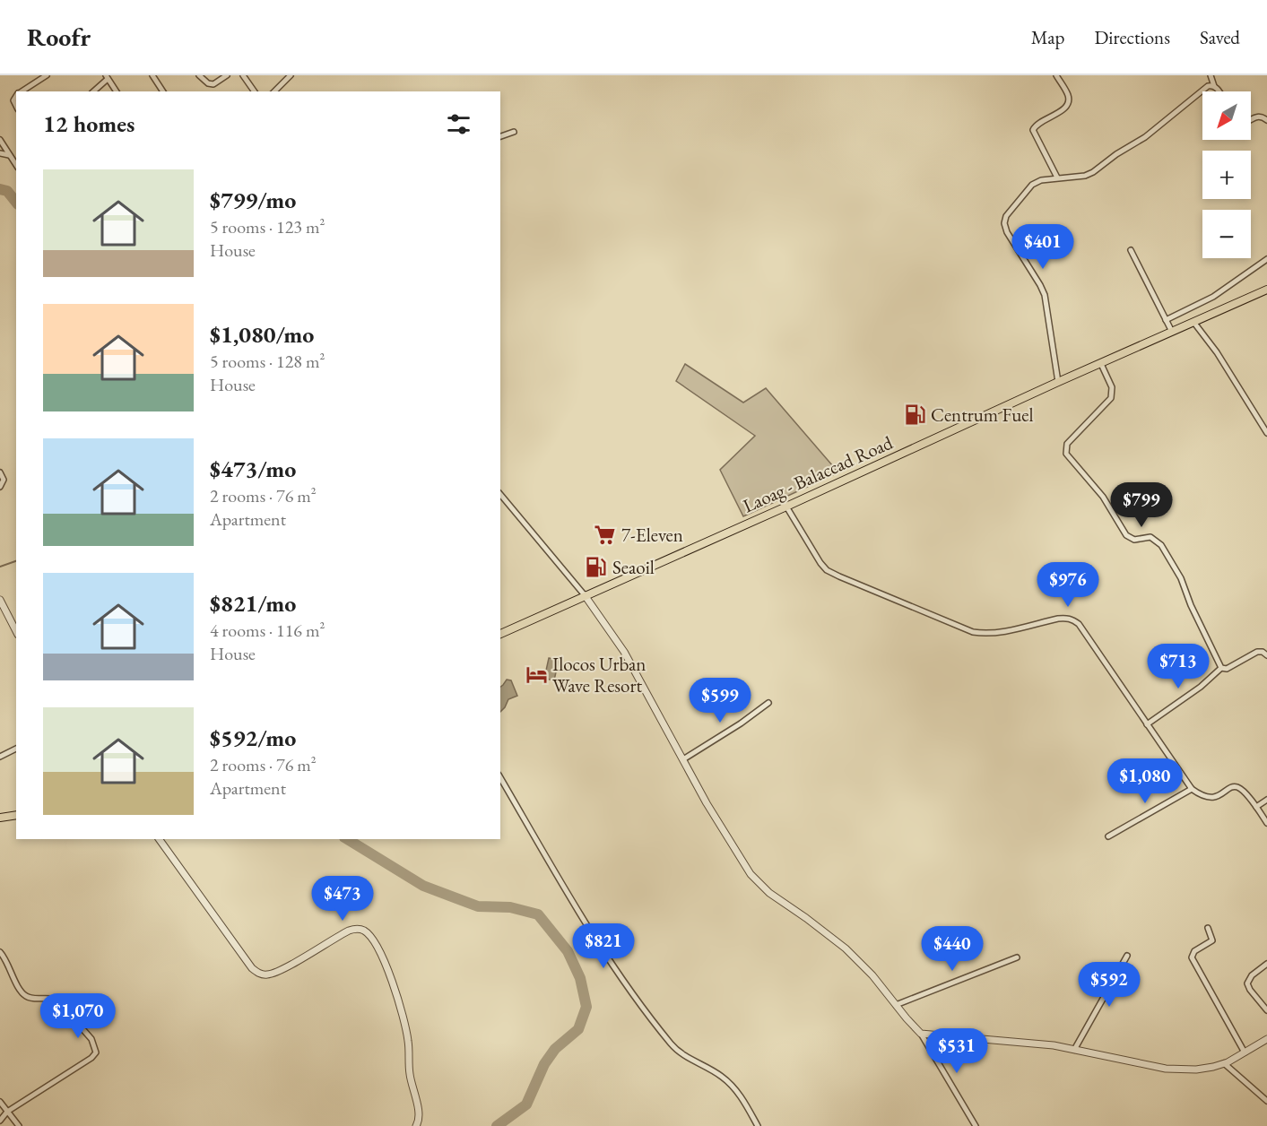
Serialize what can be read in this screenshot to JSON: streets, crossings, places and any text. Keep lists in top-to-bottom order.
{
  "streets": {
    "main road": ["Laoag - Balaccad Road"]
  },
  "places": {
    "fuel station": ["Centrum Fuel", "Seaoil"],
    "supermarket": ["7-Eleven"],
    "hotel": ["Ilocos Urban Wave Resort"]
  },
  "north": "bottom left",
  "page": {
    "header": "Roofr",
    "nav": ["Map", "Directions", "Saved"],
    "map_buttons": ["+", "−"],
    "heading": "12 homes",
    "list": [
      {
        "name": "$799/mo",
        "note": "5 rooms · 123 m² · House"
      },
      {
        "name": "$1,080/mo",
        "note": "5 rooms · 128 m² · House"
      },
      {
        "name": "$473/mo",
        "note": "2 rooms · 76 m² · Apartment"
      },
      {
        "name": "$821/mo",
        "note": "4 rooms · 116 m² · House"
      },
      {
        "name": "$592/mo",
        "note": "2 rooms · 76 m² · Apartment"
      }
    ],
    "price": [
      "$401",
      "$799",
      "$976",
      "$713",
      "$599",
      "$1,080",
      "$473",
      "$821",
      "$440",
      "$592",
      "$1,070",
      "$531"
    ]
  }
}
